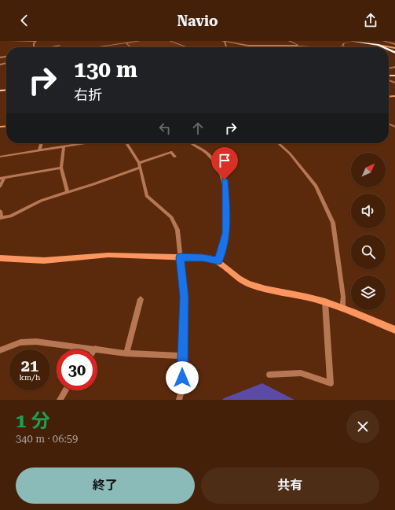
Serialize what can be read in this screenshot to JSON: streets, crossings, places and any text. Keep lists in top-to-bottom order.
{
  "north": "top right",
  "page": {
    "header": "Navio",
    "turn": ["130 m", "右折"],
    "speed": "21 km/h",
    "limit": "30",
    "heading": ["1 分", "340 m · 06:59"],
    "buttons": ["終了", "共有"]
  }
}
